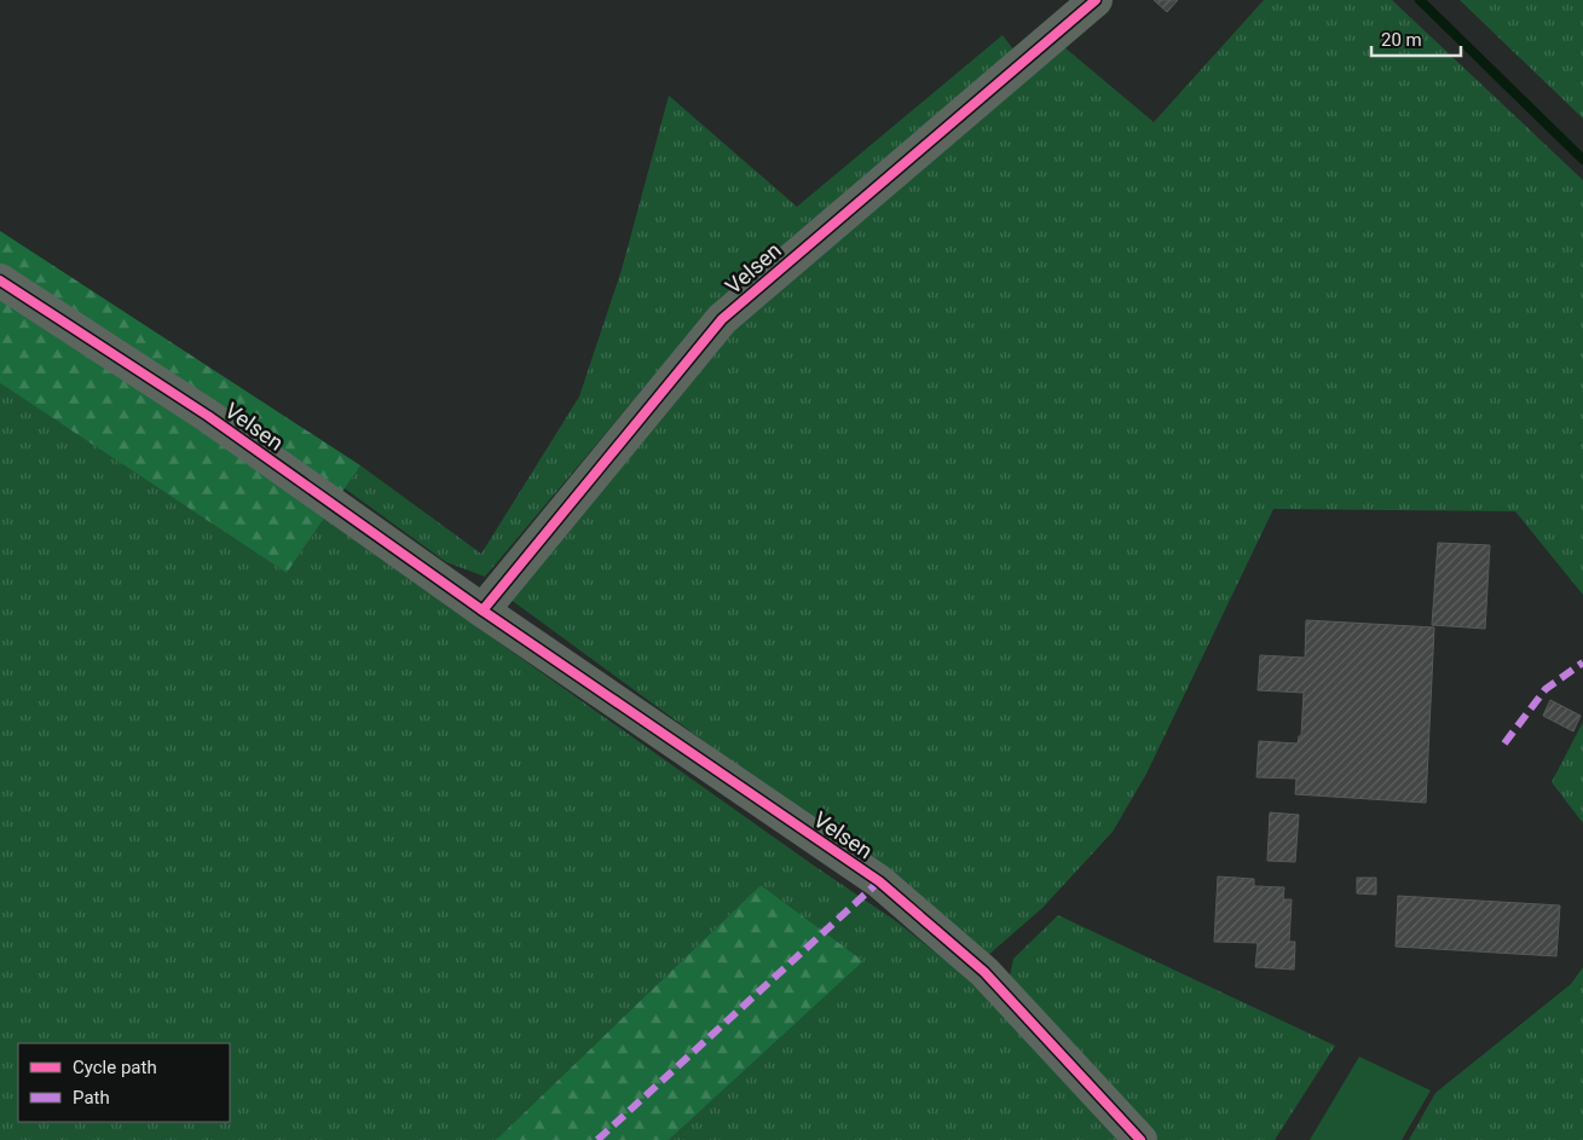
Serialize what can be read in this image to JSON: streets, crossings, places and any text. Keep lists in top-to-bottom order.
{
  "streets": {
    "street": ["Velsen"]
  },
  "legend": ["Cycle path", "Path"],
  "scale_bar": "20 m"
}
